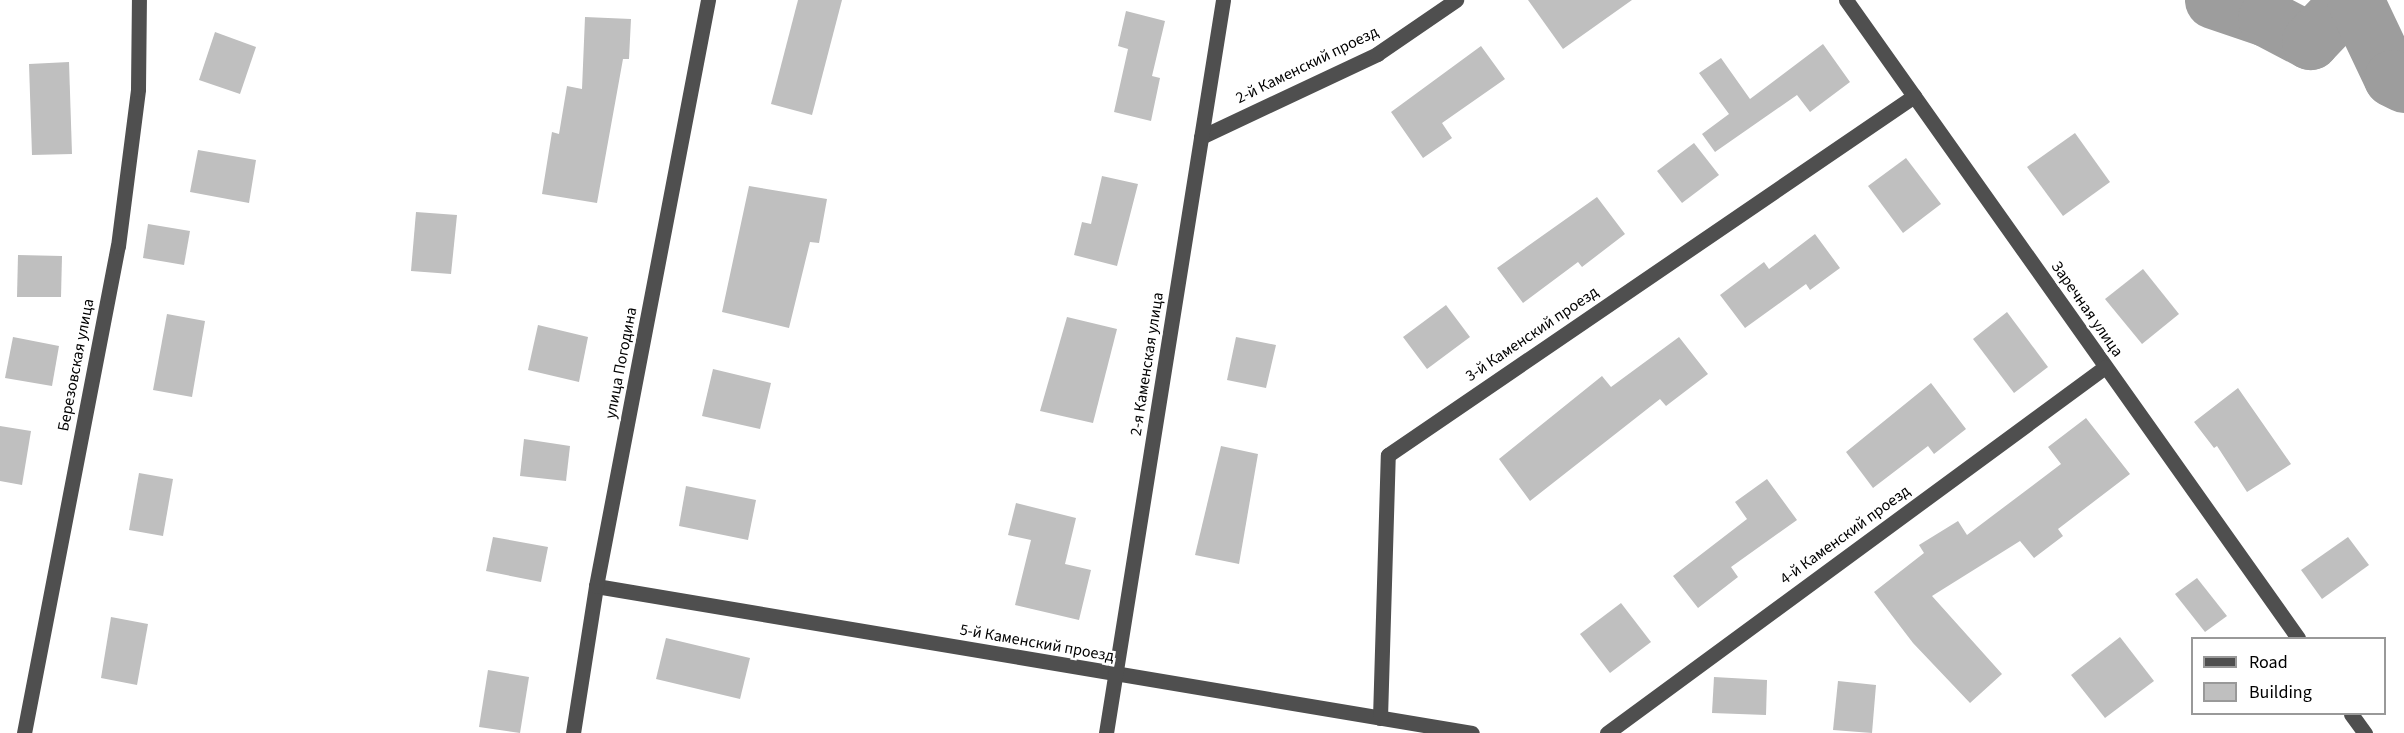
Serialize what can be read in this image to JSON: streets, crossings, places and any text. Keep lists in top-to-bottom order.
{
  "streets": {
    "street": [
      "2-й Каменский проезд",
      "Заречная улица",
      "3-й Каменский проезд",
      "улица Погодина",
      "2-я Каменская улица",
      "Березовская улица",
      "4-й Каменский проезд",
      "5-й Каменский проезд"
    ]
  },
  "crossings": [
    ["2-й Каменский проезд", "2-я Каменская улица"],
    ["Заречная улица", "3-й Каменский проезд"],
    ["Заречная улица", "4-й Каменский проезд"],
    ["3-й Каменский проезд", "5-й Каменский проезд"],
    ["улица Погодина", "5-й Каменский проезд"],
    ["2-я Каменская улица", "5-й Каменский проезд"]
  ],
  "legend": ["Road", "Building"]
}
